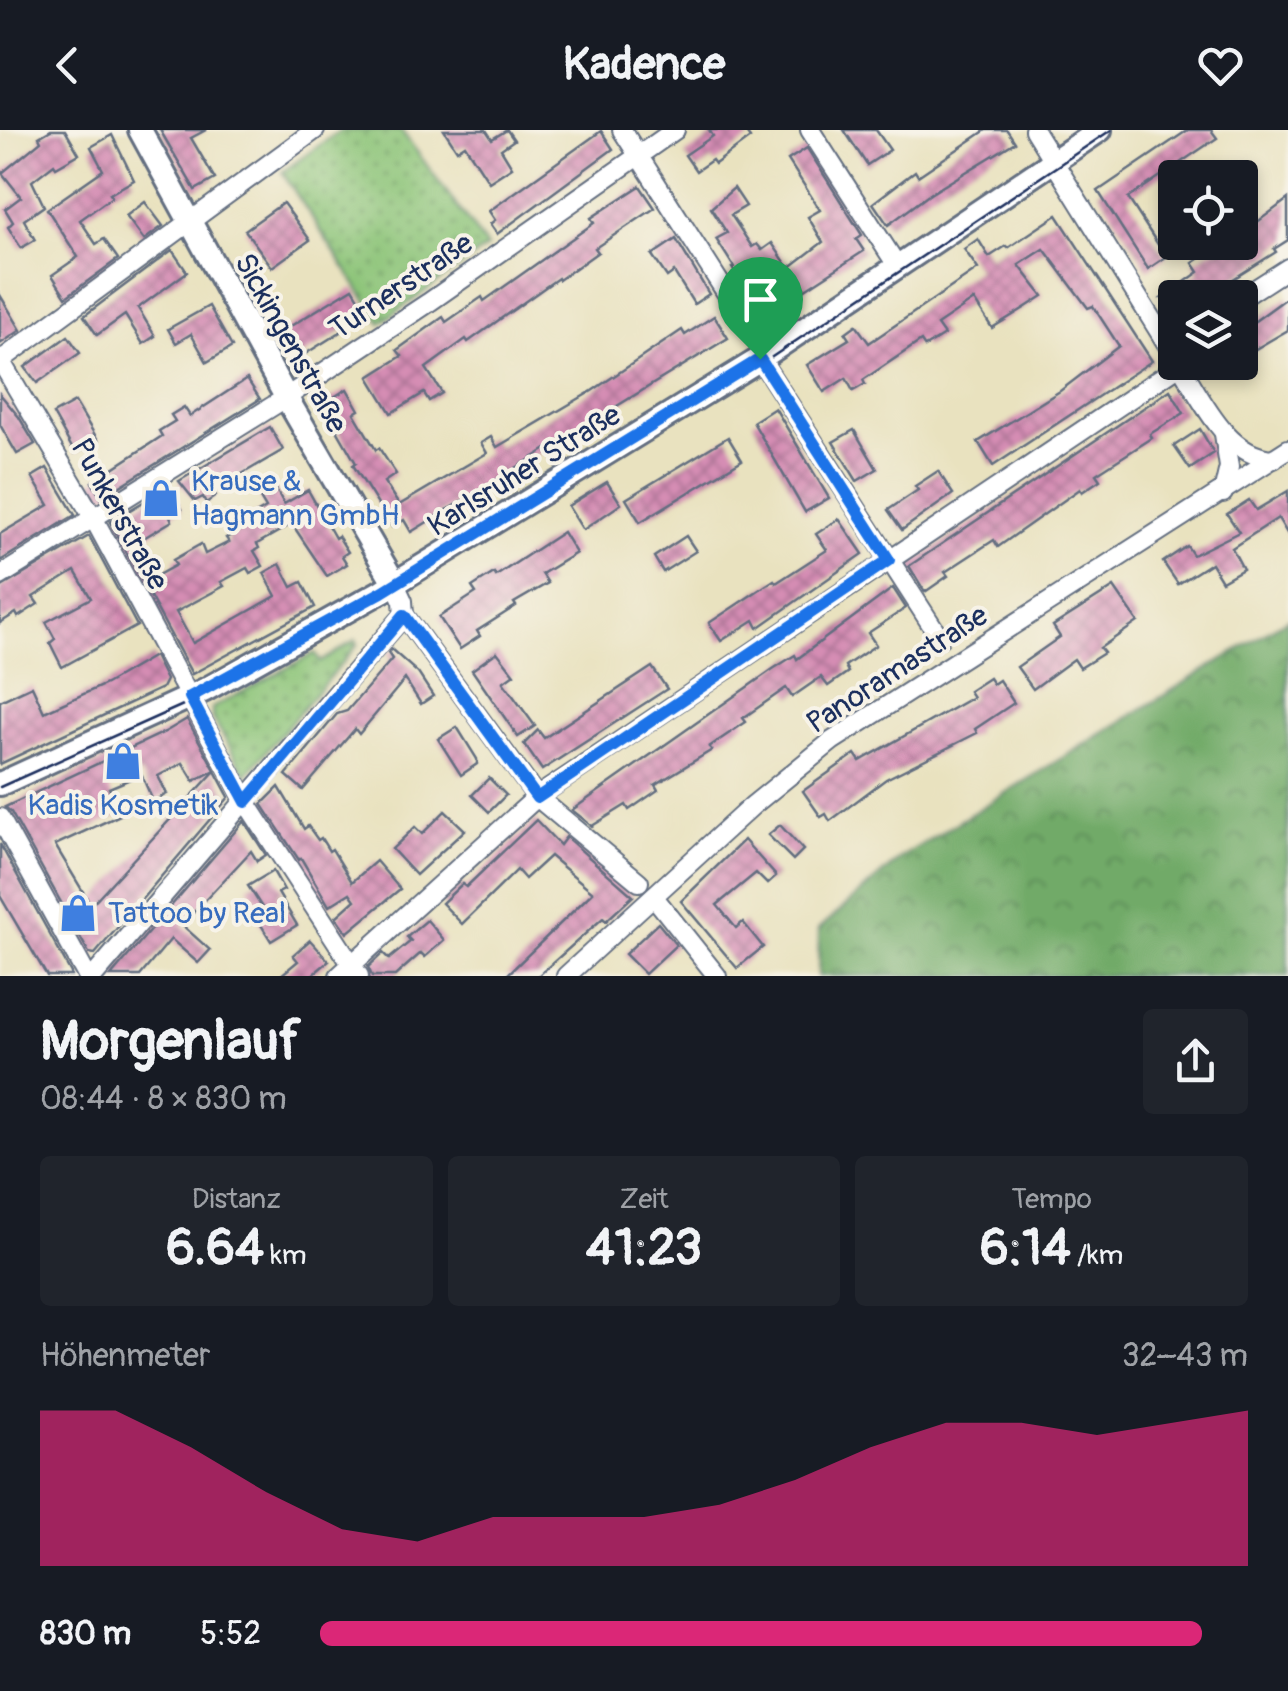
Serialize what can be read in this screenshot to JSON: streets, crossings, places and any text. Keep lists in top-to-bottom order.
{
  "streets": {
    "main road": ["Sickingenstraße", "Karlsruher Straße"],
    "street": ["Turnerstraße", "Punkerstraße", "Panoramastraße"]
  },
  "crossings": [
    ["Turnerstraße", "Sickingenstraße"],
    ["Turnerstraße", "Punkerstraße"],
    ["Sickingenstraße", "Karlsruher Straße"],
    ["Karlsruher Straße", "Punkerstraße"]
  ],
  "places": {
    "shop": ["Krause & Hagmann GmbH", "Kadis Kosmetik", "Tattoo by Real"]
  },
  "page": {
    "header": "Kadence",
    "heading": ["Morgenlauf", "08:44 · 8 × 830 m"],
    "stats": [
      ["Distanz", "6.64 km"],
      ["Zeit", "41:23"],
      ["Tempo", "6:14 /km"]
    ],
    "chart": ["Höhenmeter", "32–43 m"],
    "list": [
      {
        "name": "830 m",
        "note": "5:52"
      }
    ]
  }
}
